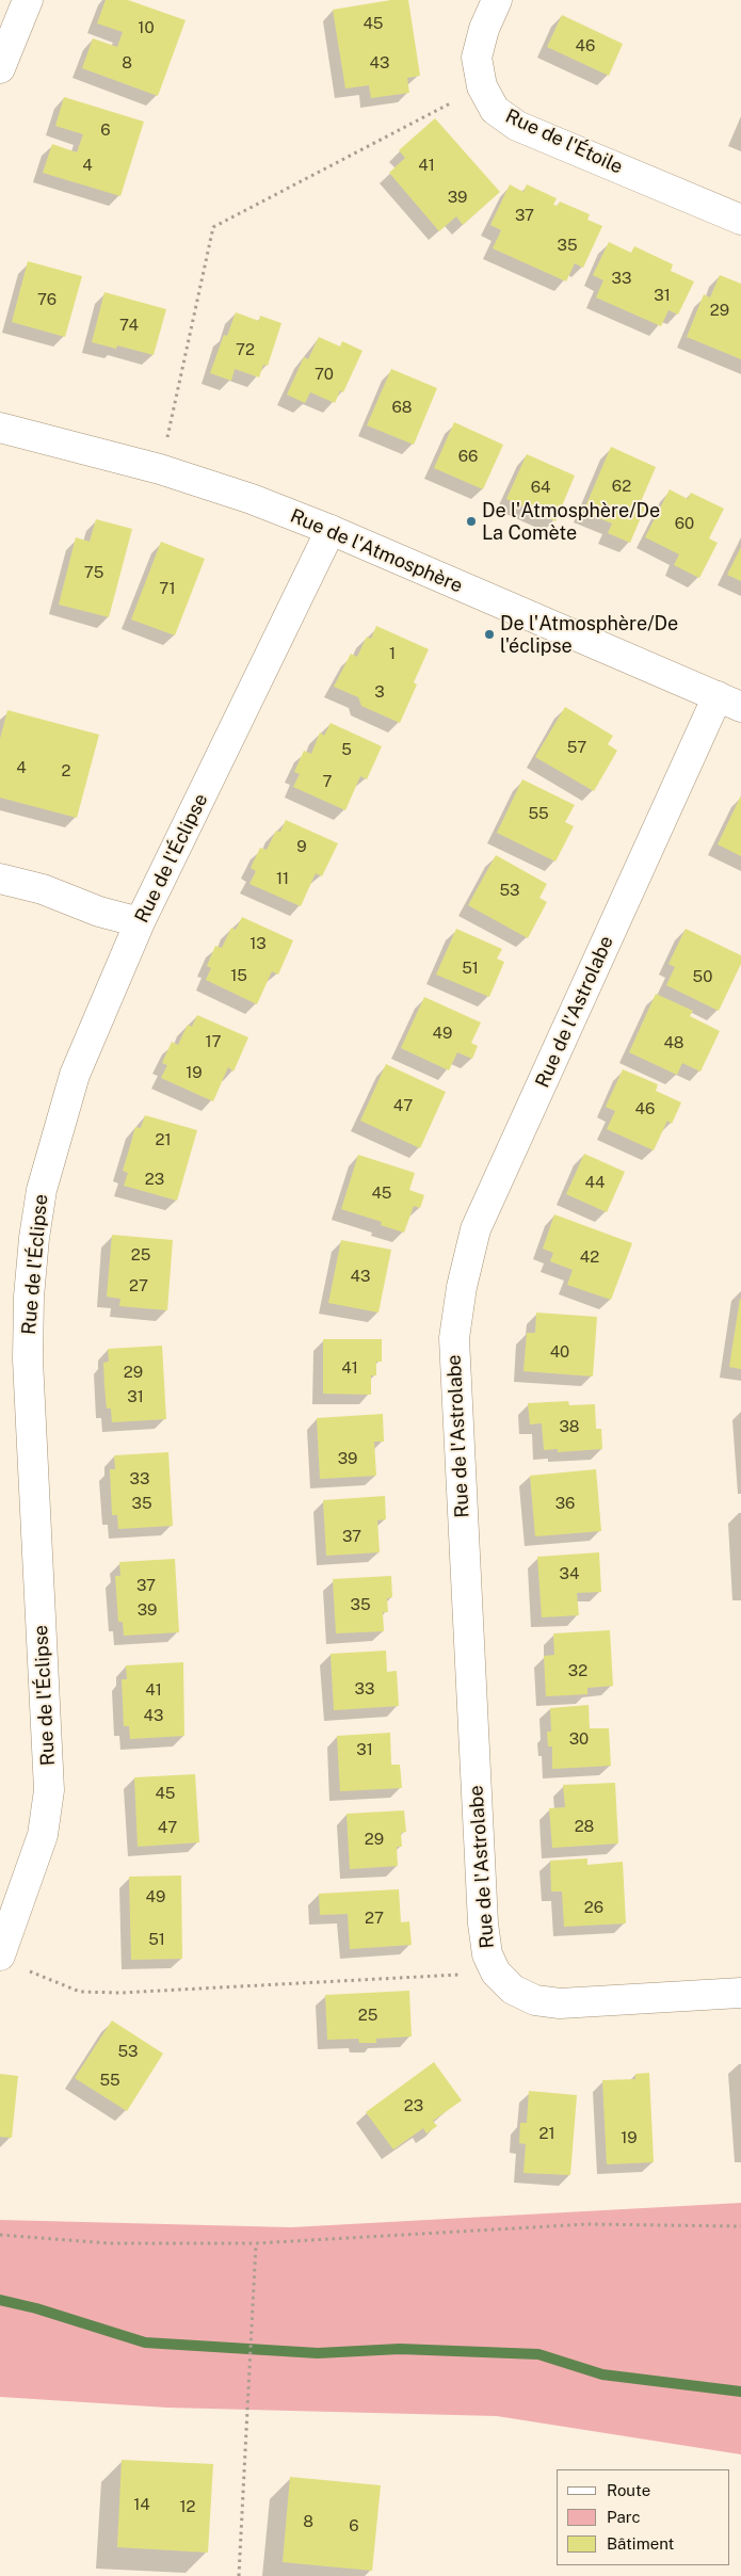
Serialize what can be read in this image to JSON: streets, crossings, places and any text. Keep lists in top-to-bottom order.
{
  "streets": {
    "street": [
      "Rue de l'Étoile",
      "Rue de l'Atmosphère",
      "Rue de l'Éclipse",
      "Rue de l'Astrolabe"
    ]
  },
  "crossings": [
    ["Rue de l'Atmosphère", "Rue de l'Éclipse"],
    ["Rue de l'Atmosphère", "Rue de l'Astrolabe"]
  ],
  "places": ["De l'Atmosphère/De La Comète", "De l'Atmosphère/De l'éclipse"],
  "house_numbers": [
    "45",
    "10",
    "46",
    "8",
    "43",
    "6",
    "4",
    "41",
    "39",
    "37",
    "35",
    "33",
    "31",
    "76",
    "29",
    "74",
    "72",
    "70",
    "68",
    "66",
    "62",
    "64",
    "60",
    "75",
    "71",
    "1",
    "3",
    "57",
    "5",
    "4",
    "2",
    "7",
    "55",
    "9",
    "11",
    "53",
    "13",
    "51",
    "15",
    "50",
    "49",
    "17",
    "48",
    "19",
    "47",
    "46",
    "21",
    "23",
    "44",
    "45",
    "25",
    "42",
    "43",
    "27",
    "40",
    "41",
    "29",
    "31",
    "38",
    "39",
    "33",
    "35",
    "36",
    "37",
    "34",
    "37",
    "35",
    "39",
    "32",
    "33",
    "41",
    "43",
    "30",
    "31",
    "45",
    "28",
    "47",
    "29",
    "49",
    "26",
    "27",
    "51",
    "25",
    "53",
    "55",
    "23",
    "21",
    "19",
    "14",
    "12",
    "8",
    "6"
  ],
  "legend": ["Route", "Parc", "Bâtiment"]
}
